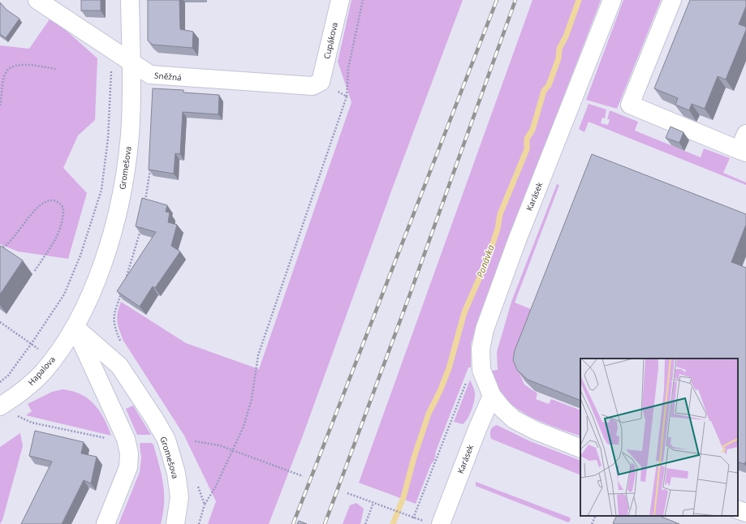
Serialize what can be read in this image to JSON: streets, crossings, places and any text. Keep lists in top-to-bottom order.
{
  "streets": {
    "street": [
      "Cupákova",
      "Sněžná",
      "Gromešova",
      "Karásek",
      "Hapalova"
    ]
  },
  "crossings": [
    ["Cupákova", "Sněžná"],
    ["Sněžná", "Gromešova"],
    ["Gromešova", "Hapalova"]
  ],
  "water": ["Ponávka"]
}
